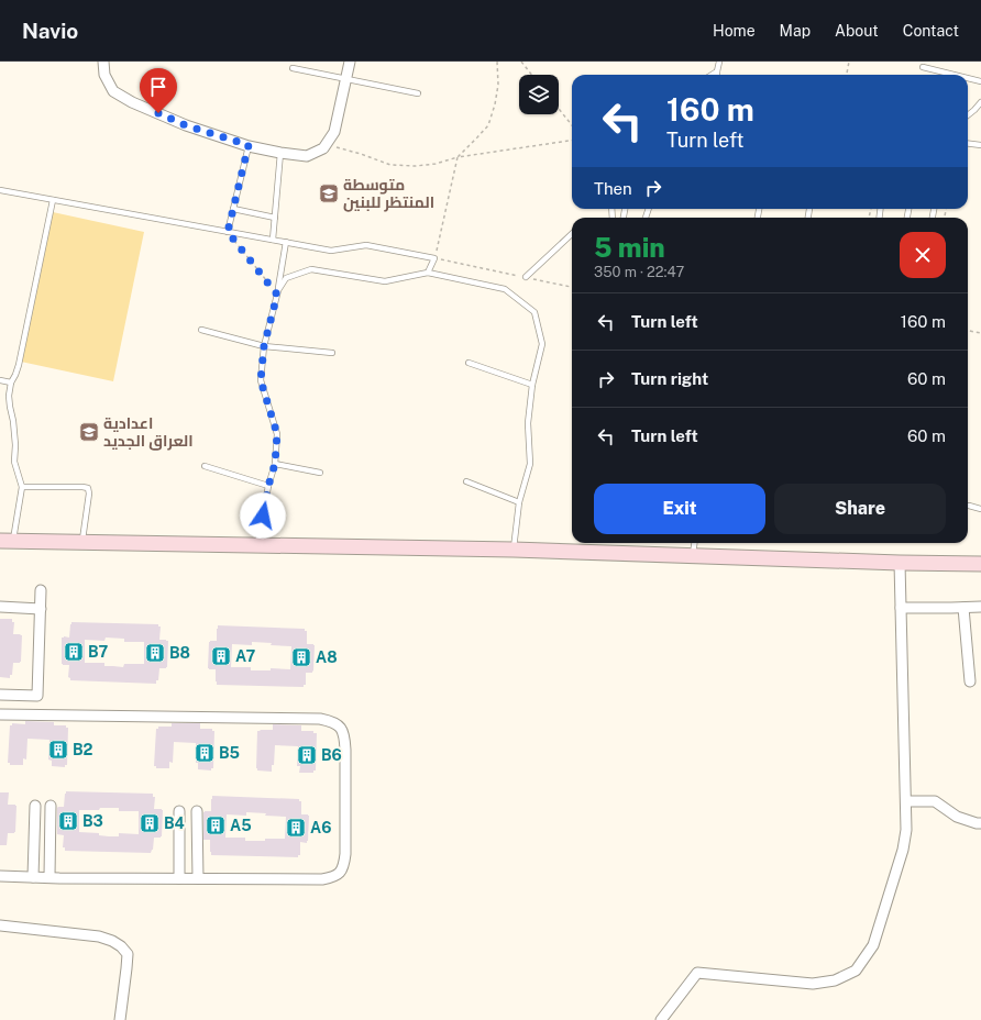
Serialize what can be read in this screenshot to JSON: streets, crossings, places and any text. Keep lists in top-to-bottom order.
{
  "places": {
    "school or university": ["متوسطة المنتظر للبنين", "اعدادية العراق الجديد"],
    "building": [
      "B7",
      "B8",
      "A7",
      "A8",
      "B2",
      "B5",
      "B6",
      "B3",
      "B4",
      "A5",
      "A6"
    ]
  },
  "page": {
    "header": "Navio",
    "nav": [
      "Home",
      "Map",
      "About",
      "Contact"
    ],
    "turn": ["160 m", "Turn left"],
    "then": "Then",
    "heading": ["5 min", "350 m · 22:47"],
    "list": [
      {
        "name": "Turn left",
        "value": "160 m"
      },
      {
        "name": "Turn right",
        "value": "60 m"
      },
      {
        "name": "Turn left",
        "value": "60 m"
      }
    ],
    "buttons": ["Exit", "Share"]
  }
}
